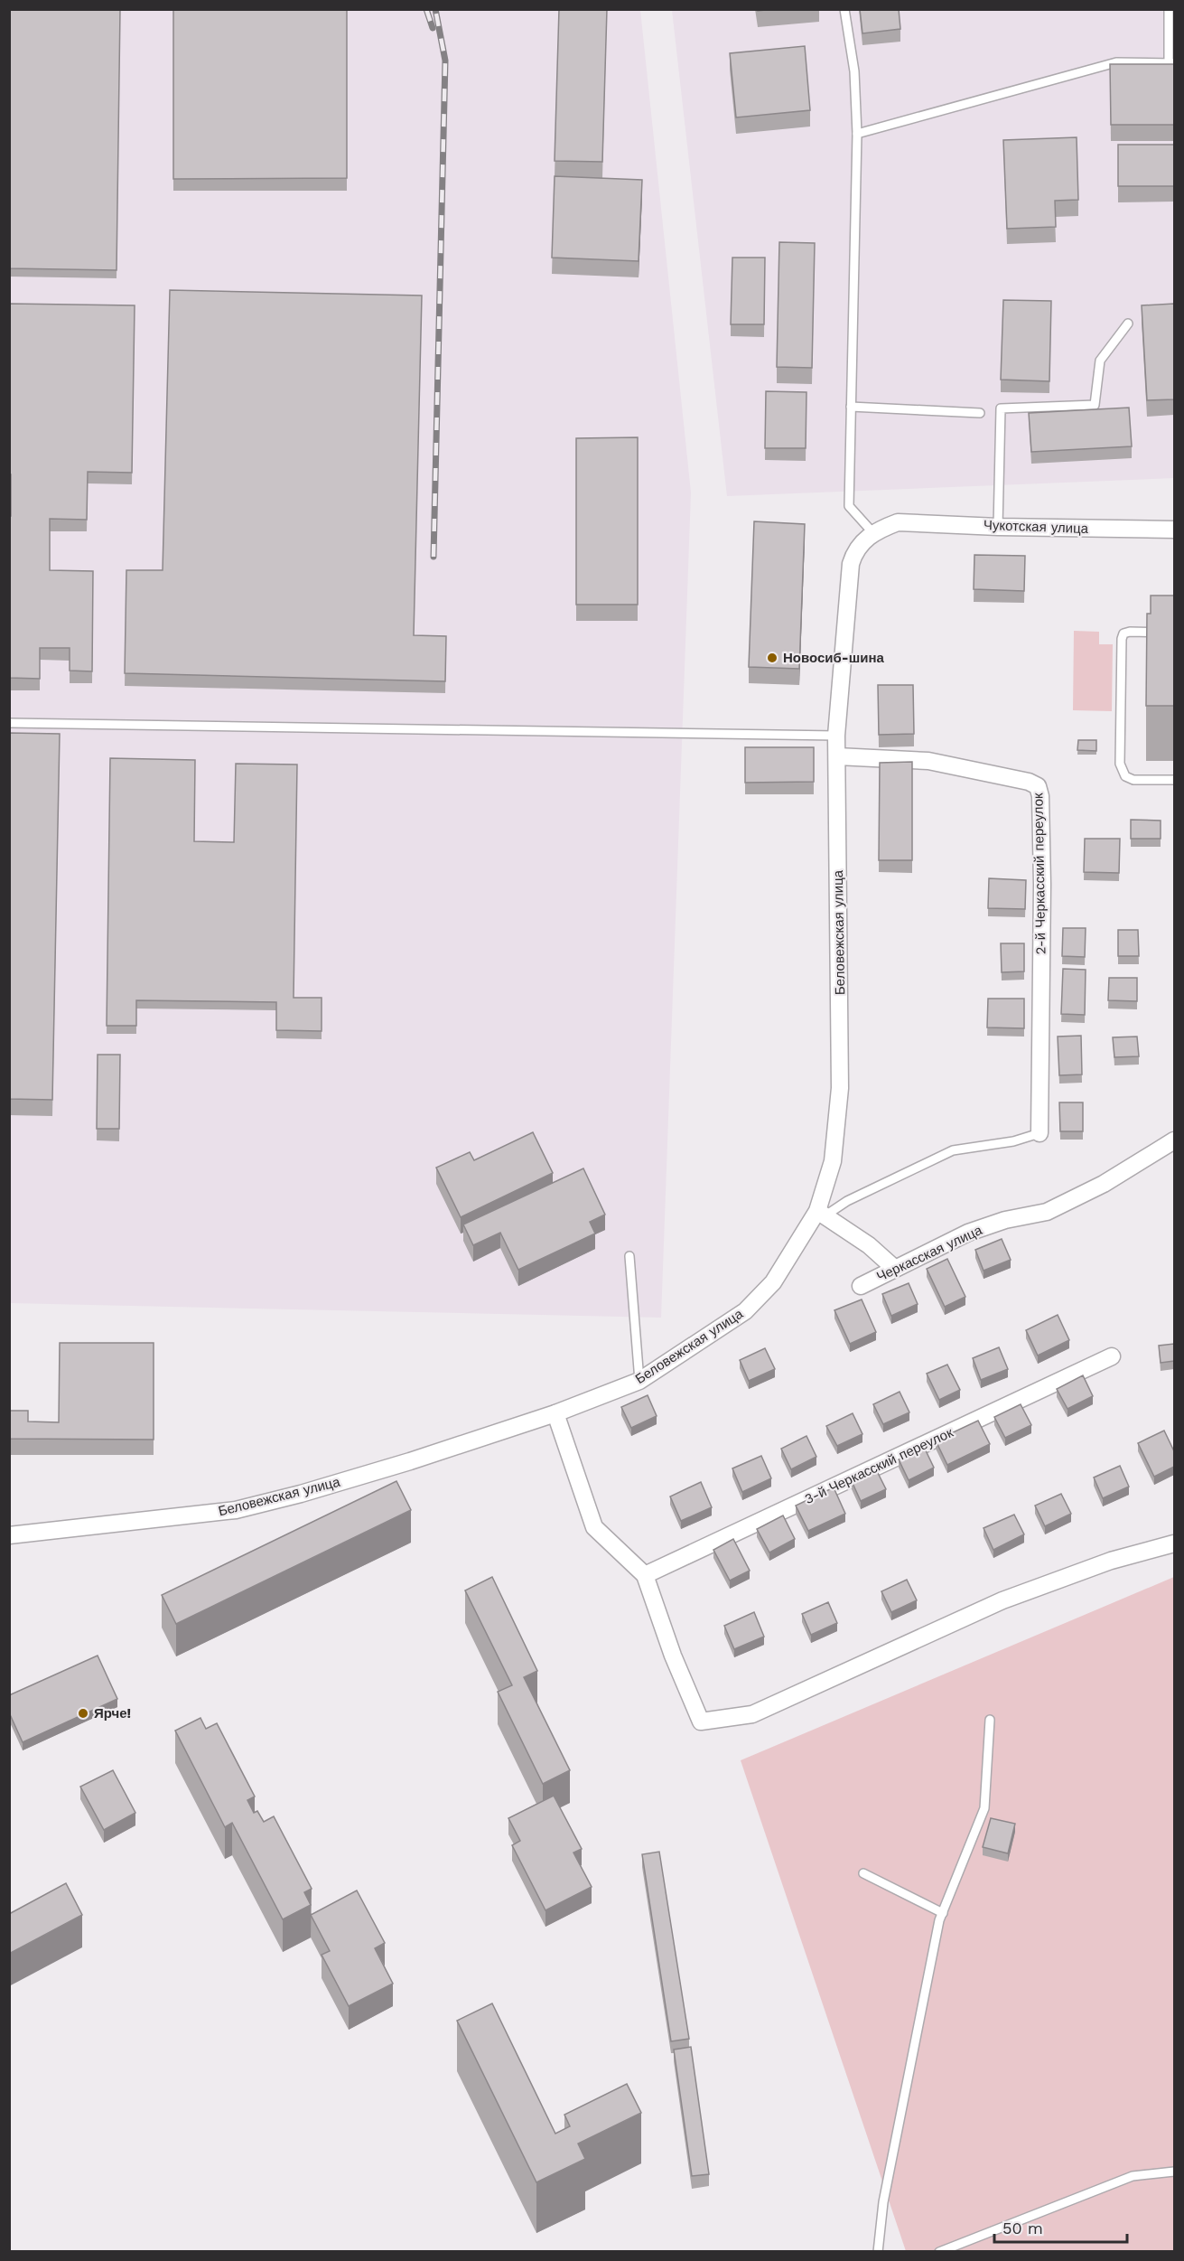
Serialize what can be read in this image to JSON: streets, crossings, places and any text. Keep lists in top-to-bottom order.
{
  "streets": {
    "street": [
      "Чукотская улица",
      "2-й Черкасский переулок",
      "Беловежская улица",
      "Черкасская улица",
      "3-й Черкасский переулок"
    ]
  },
  "crossings": [
    ["Чукотская улица", "Беловежская улица"],
    ["2-й Черкасский переулок", "Беловежская улица"]
  ],
  "places": ["Новосиб-шина", "Ярче!"],
  "scale_bar": "50 m"
}
